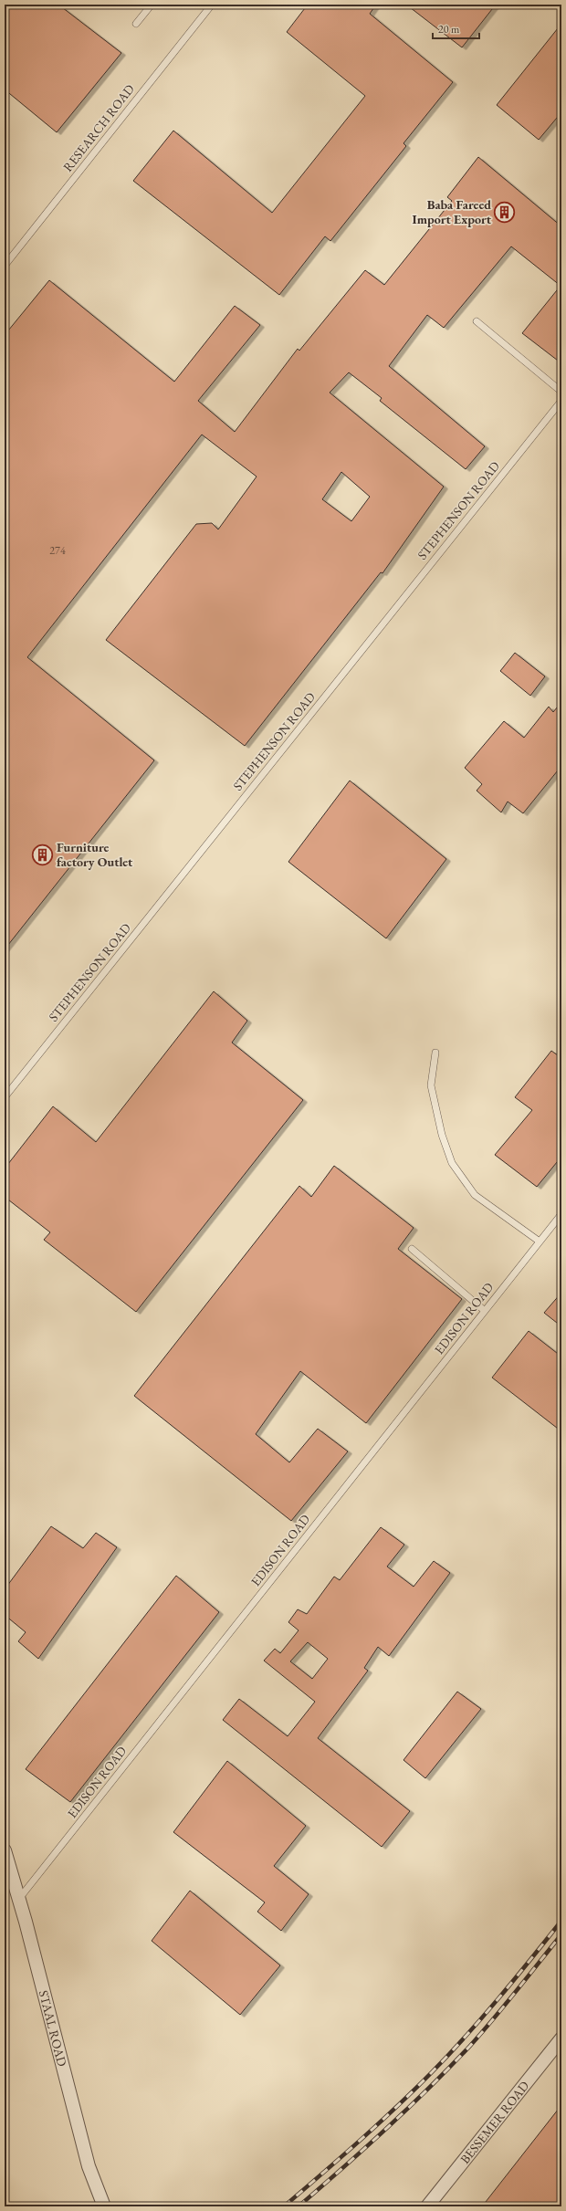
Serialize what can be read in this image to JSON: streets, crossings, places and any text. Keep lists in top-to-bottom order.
{
  "streets": {
    "street": ["STAAL ROAD", "BESSEMER ROAD"],
    "lane": ["RESEARCH ROAD", "STEPHENSON ROAD", "EDISON ROAD"]
  },
  "crossings": [
    ["EDISON ROAD", "STAAL ROAD"]
  ],
  "places": {
    "building": ["Baba Fareed Import Export", "Furniture factory Outlet"]
  },
  "house_numbers": ["274"],
  "scale_bar": "20 m"
}
